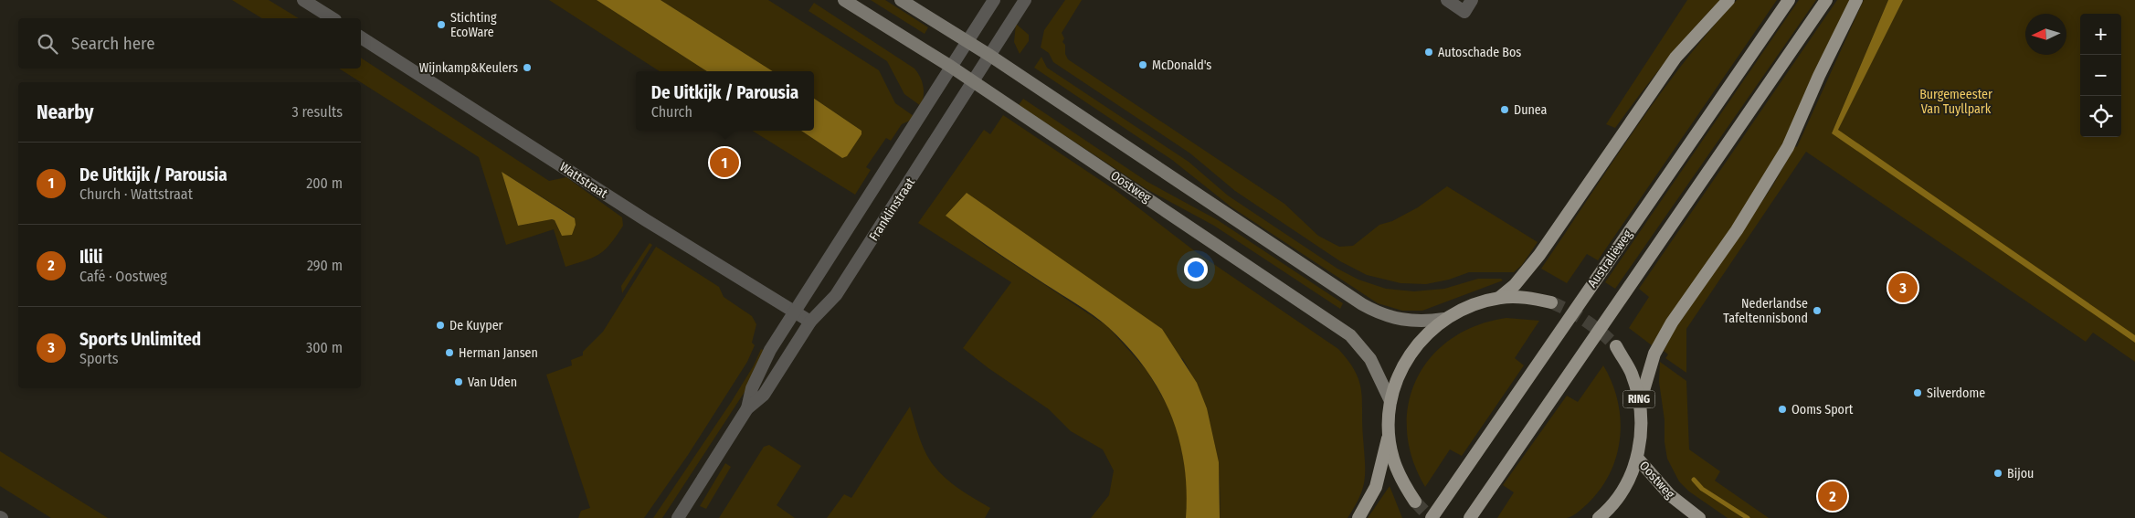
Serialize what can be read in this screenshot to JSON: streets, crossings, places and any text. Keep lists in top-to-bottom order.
{
  "streets": {
    "main road": ["Oostweg", "Australiëweg", "RING"],
    "street": ["Wattstraat", "Franklinstraat"]
  },
  "crossings": [
    ["Wattstraat", "Franklinstraat"],
    ["Oostweg", "Franklinstraat"],
    ["Oostweg", "RING"]
  ],
  "parks": ["Burgemeester Van Tuyllpark"],
  "places": [
    "Stichting EcoWare",
    "Autoschade Bos",
    "McDonald's",
    "Wijnkamp&Keulers",
    "Dunea",
    "Nederlandse Tafeltennisbond",
    "De Kuyper",
    "Herman Jansen",
    "Van Uden",
    "Silverdome",
    "Ooms Sport",
    "Bijou"
  ],
  "north": "left",
  "page": {
    "map_buttons": ["+", "−"],
    "search": "Search here",
    "popup": ["De Uitkijk / Parousia", "Church"],
    "heading": ["Nearby", "3 results"],
    "list": [
      {
        "mark": "1",
        "name": "De Uitkijk / Parousia",
        "note": "Church · Wattstraat",
        "value": "200 m"
      },
      {
        "mark": "2",
        "name": "Ilili",
        "note": "Café · Oostweg",
        "value": "290 m"
      },
      {
        "mark": "3",
        "name": "Sports Unlimited",
        "note": "Sports",
        "value": "300 m"
      }
    ],
    "pins": ["1", "3", "2"]
  }
}
